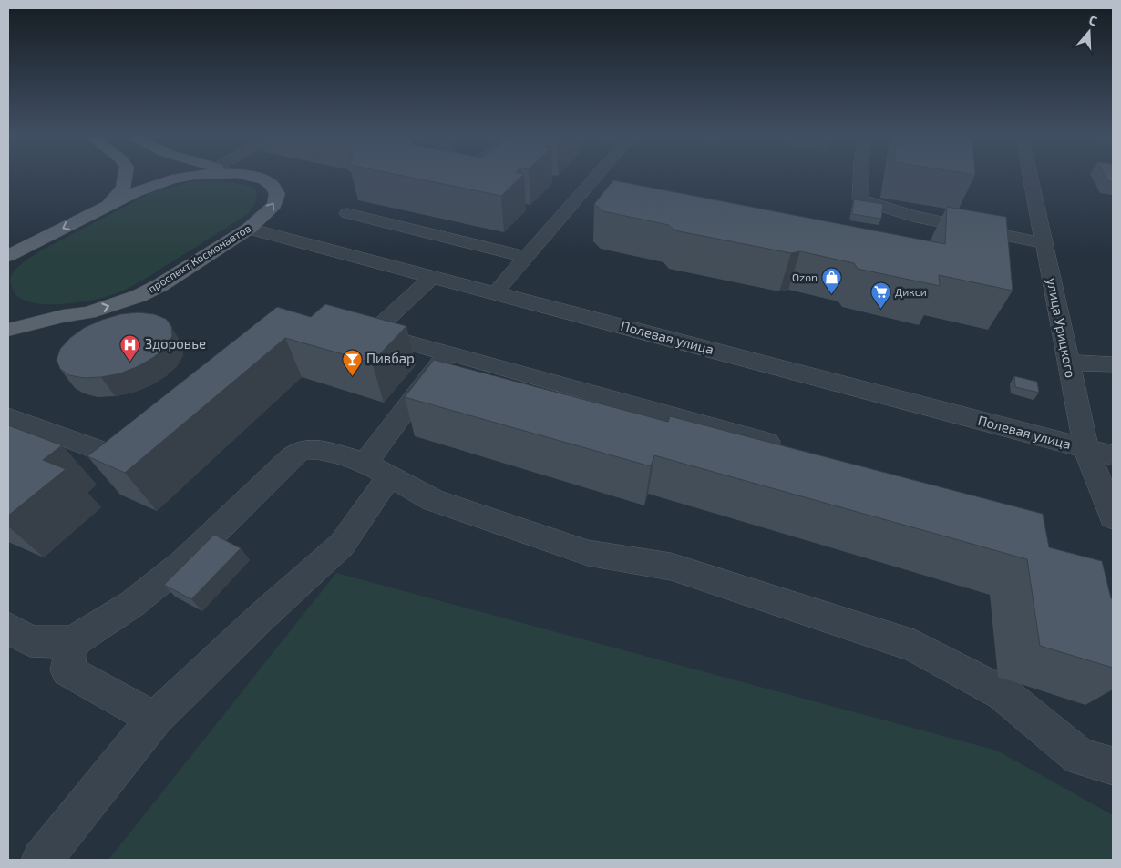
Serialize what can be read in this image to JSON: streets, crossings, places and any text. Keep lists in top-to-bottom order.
{
  "streets": {
    "main road": ["проспект Космонавтов"],
    "street": ["улица Урицкого", "Полевая улица"]
  },
  "crossings": [
    ["проспект Космонавтов", "Полевая улица"],
    ["улица Урицкого", "Полевая улица"]
  ],
  "places": {
    "shop": ["Ozon"],
    "supermarket": ["Дикси"],
    "hospital": ["Здоровье"],
    "bar": ["Пивбар"]
  },
  "north": "top"
}
